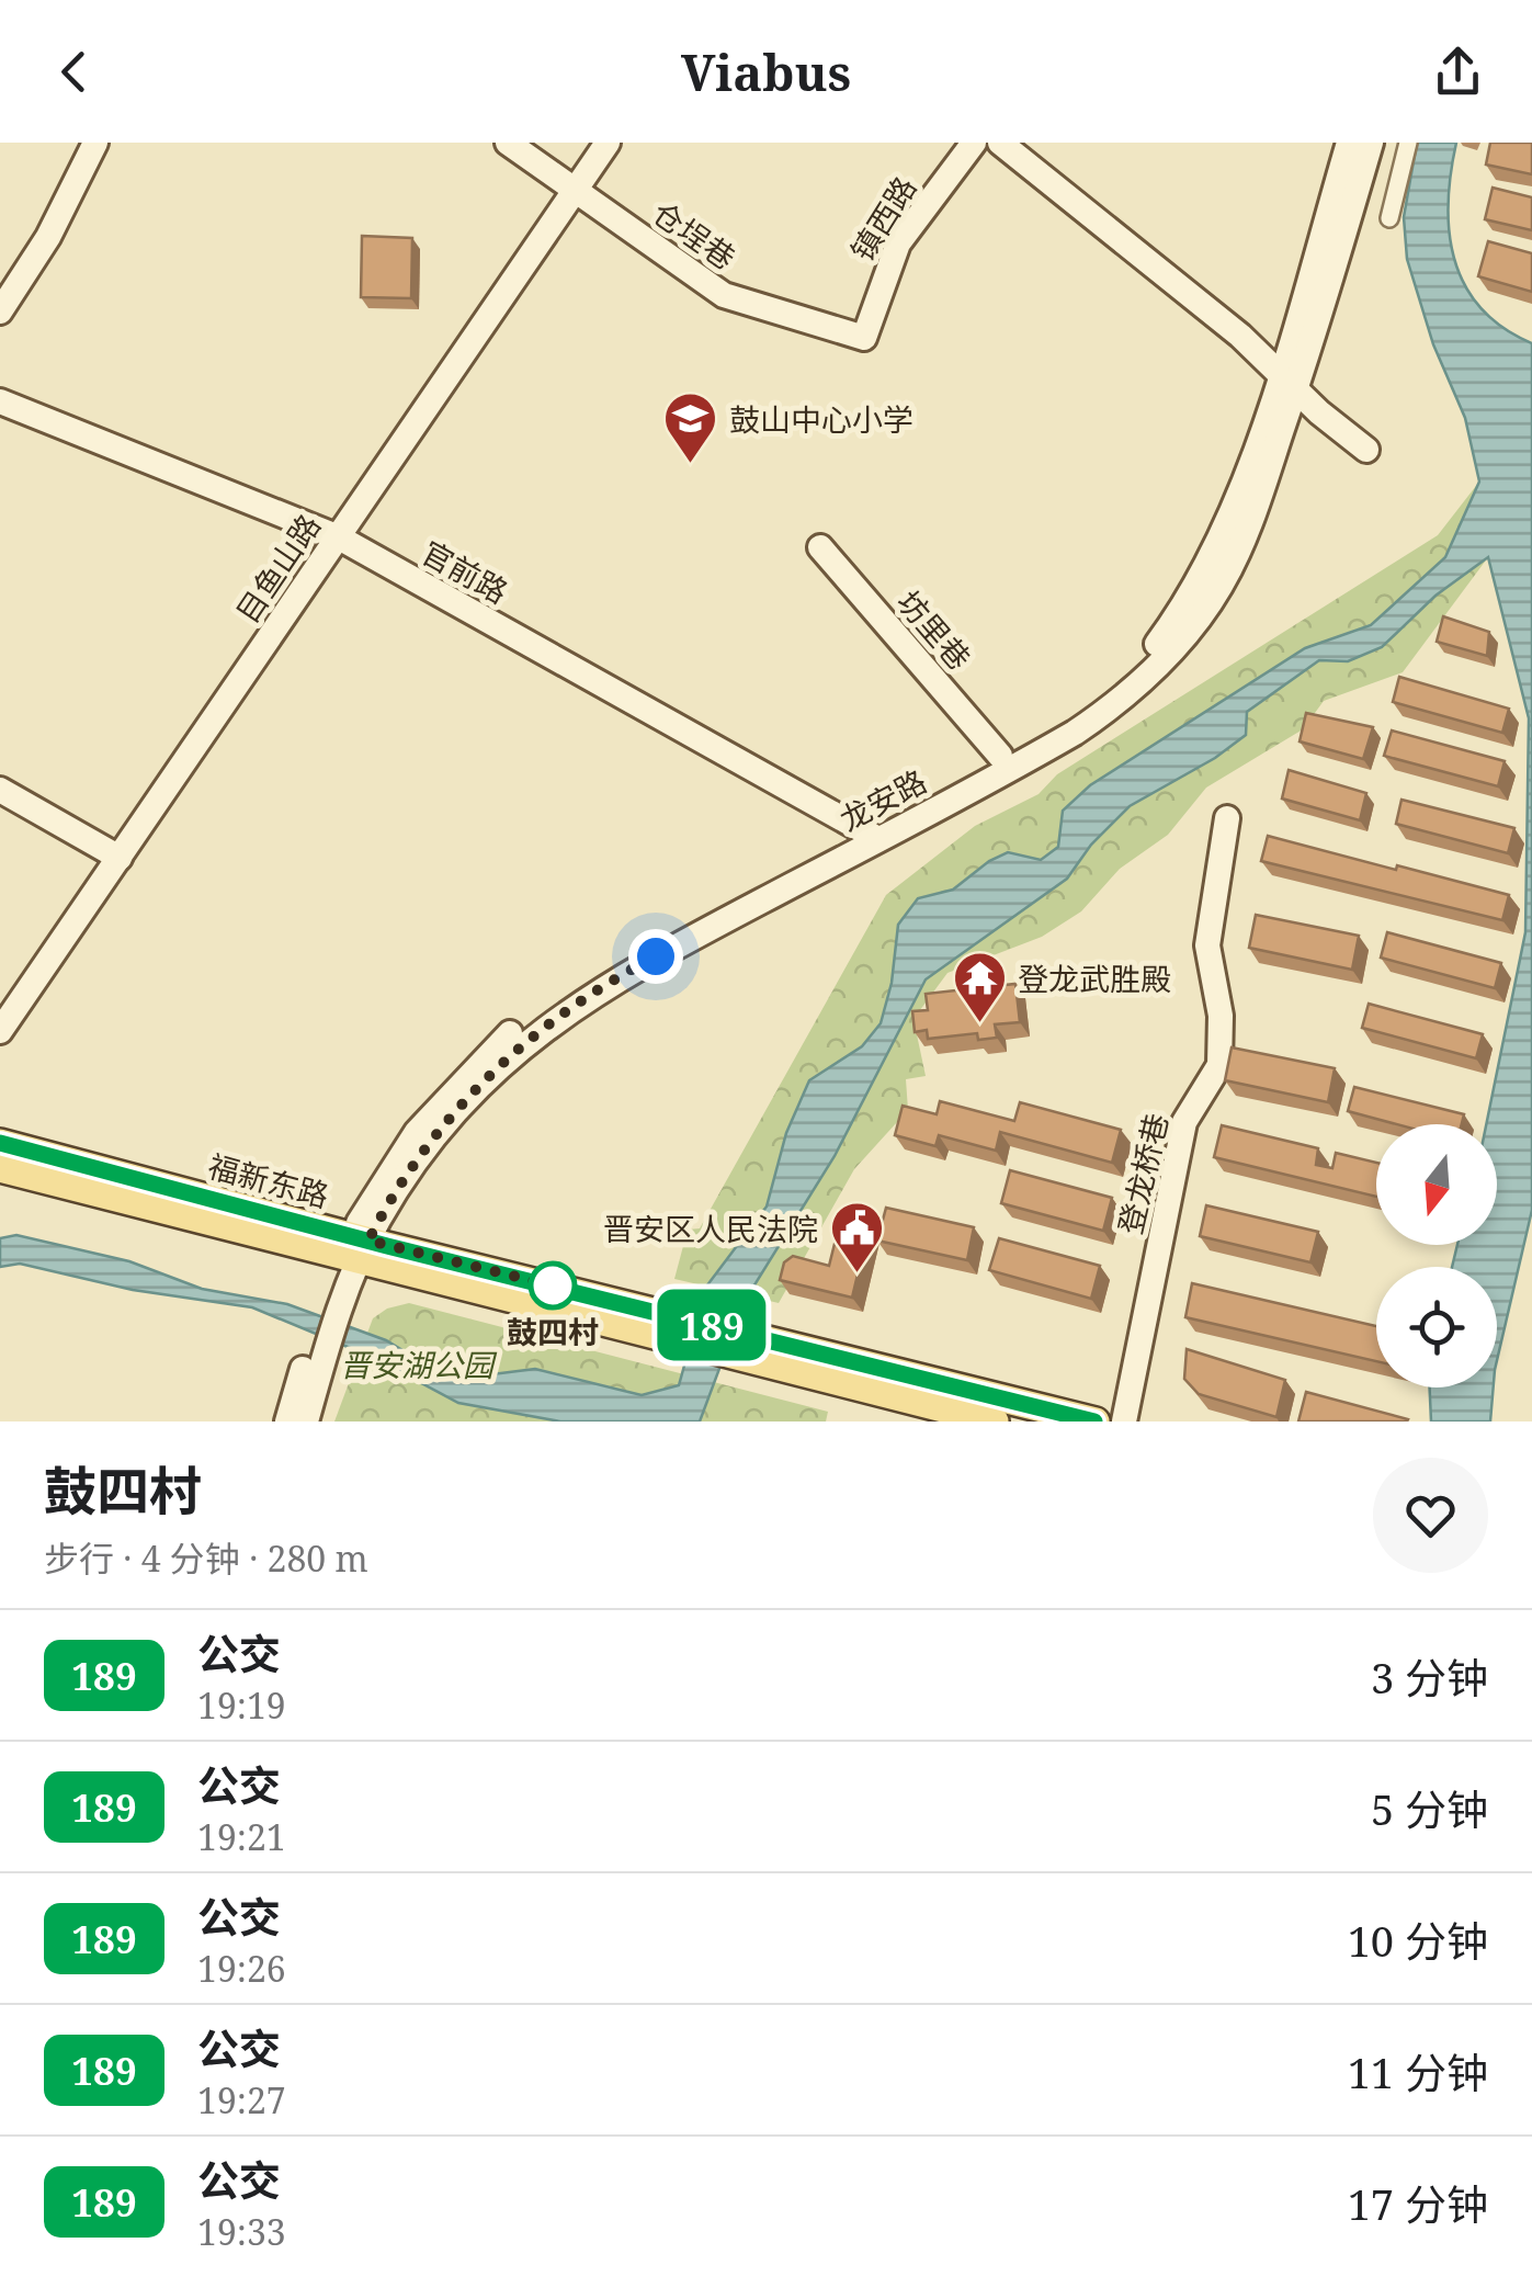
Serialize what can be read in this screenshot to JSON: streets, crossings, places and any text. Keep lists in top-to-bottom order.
{
  "streets": {
    "main road": [
      "镇西路",
      "仓埕巷",
      "目鱼山路",
      "官前路",
      "坊里巷",
      "龙安路",
      "登龙桥巷",
      "福新东路"
    ]
  },
  "crossings": [
    ["镇西路", "仓埕巷"],
    ["仓埕巷", "目鱼山路"],
    ["目鱼山路", "官前路"],
    ["官前路", "龙安路"],
    ["坊里巷", "龙安路"],
    ["龙安路", "福新东路"]
  ],
  "parks": ["晋安湖公园"],
  "places": {
    "school or university": ["鼓山中心小学"],
    "temple": ["登龙武胜殿"],
    "public building": ["晋安区人民法院"],
    "other": ["鼓四村"]
  },
  "lines": ["bus line 189"],
  "north": "bottom",
  "page": {
    "header": "Viabus",
    "on_map": "189",
    "heading": ["鼓四村", "步行 · 4 分钟 · 280 m"],
    "list": [
      {
        "mark": "189",
        "name": "公交",
        "note": "19:19",
        "value": "3 分钟"
      },
      {
        "mark": "189",
        "name": "公交",
        "note": "19:21",
        "value": "5 分钟"
      },
      {
        "mark": "189",
        "name": "公交",
        "note": "19:26",
        "value": "10 分钟"
      },
      {
        "mark": "189",
        "name": "公交",
        "note": "19:27",
        "value": "11 分钟"
      },
      {
        "mark": "189",
        "name": "公交",
        "note": "19:33",
        "value": "17 分钟"
      }
    ]
  }
}
